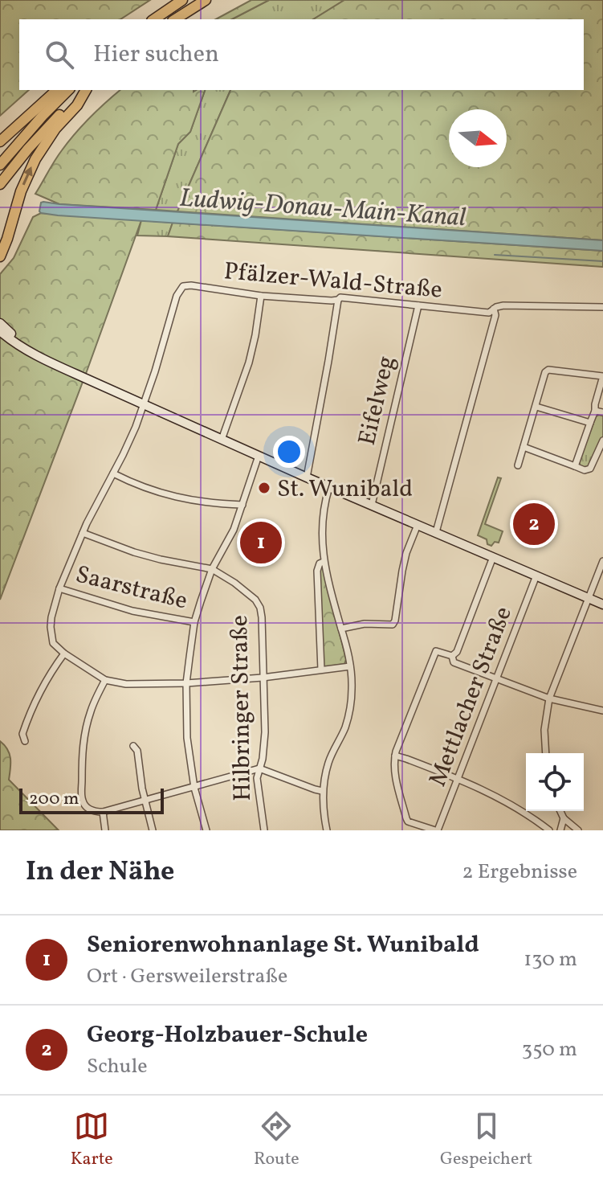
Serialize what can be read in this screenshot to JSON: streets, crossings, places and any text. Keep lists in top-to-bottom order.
{
  "streets": {
    "street": [
      "Pfälzer-Wald-Straße",
      "Eifelweg",
      "Saarstraße",
      "Mettlacher Straße",
      "Hilbringer Straße"
    ]
  },
  "crossings": [
    ["Pfälzer-Wald-Straße", "Eifelweg"]
  ],
  "water": ["Ludwig-Donau-Main-Kanal"],
  "places": ["St. Wunibald"],
  "scale_bar": "200 m",
  "north": "right",
  "page": {
    "search": "Hier suchen",
    "pins": ["2", "1"],
    "scale": "200 m",
    "heading": ["In der Nähe", "2 Ergebnisse"],
    "list": [
      {
        "mark": "1",
        "name": "Seniorenwohnanlage St. Wunibald",
        "note": "Ort · Gersweilerstraße",
        "value": "130 m"
      },
      {
        "mark": "2",
        "name": "Georg-Holzbauer-Schule",
        "note": "Schule",
        "value": "350 m"
      }
    ],
    "nav": ["Karte", "Route", "Gespeichert"]
  }
}
